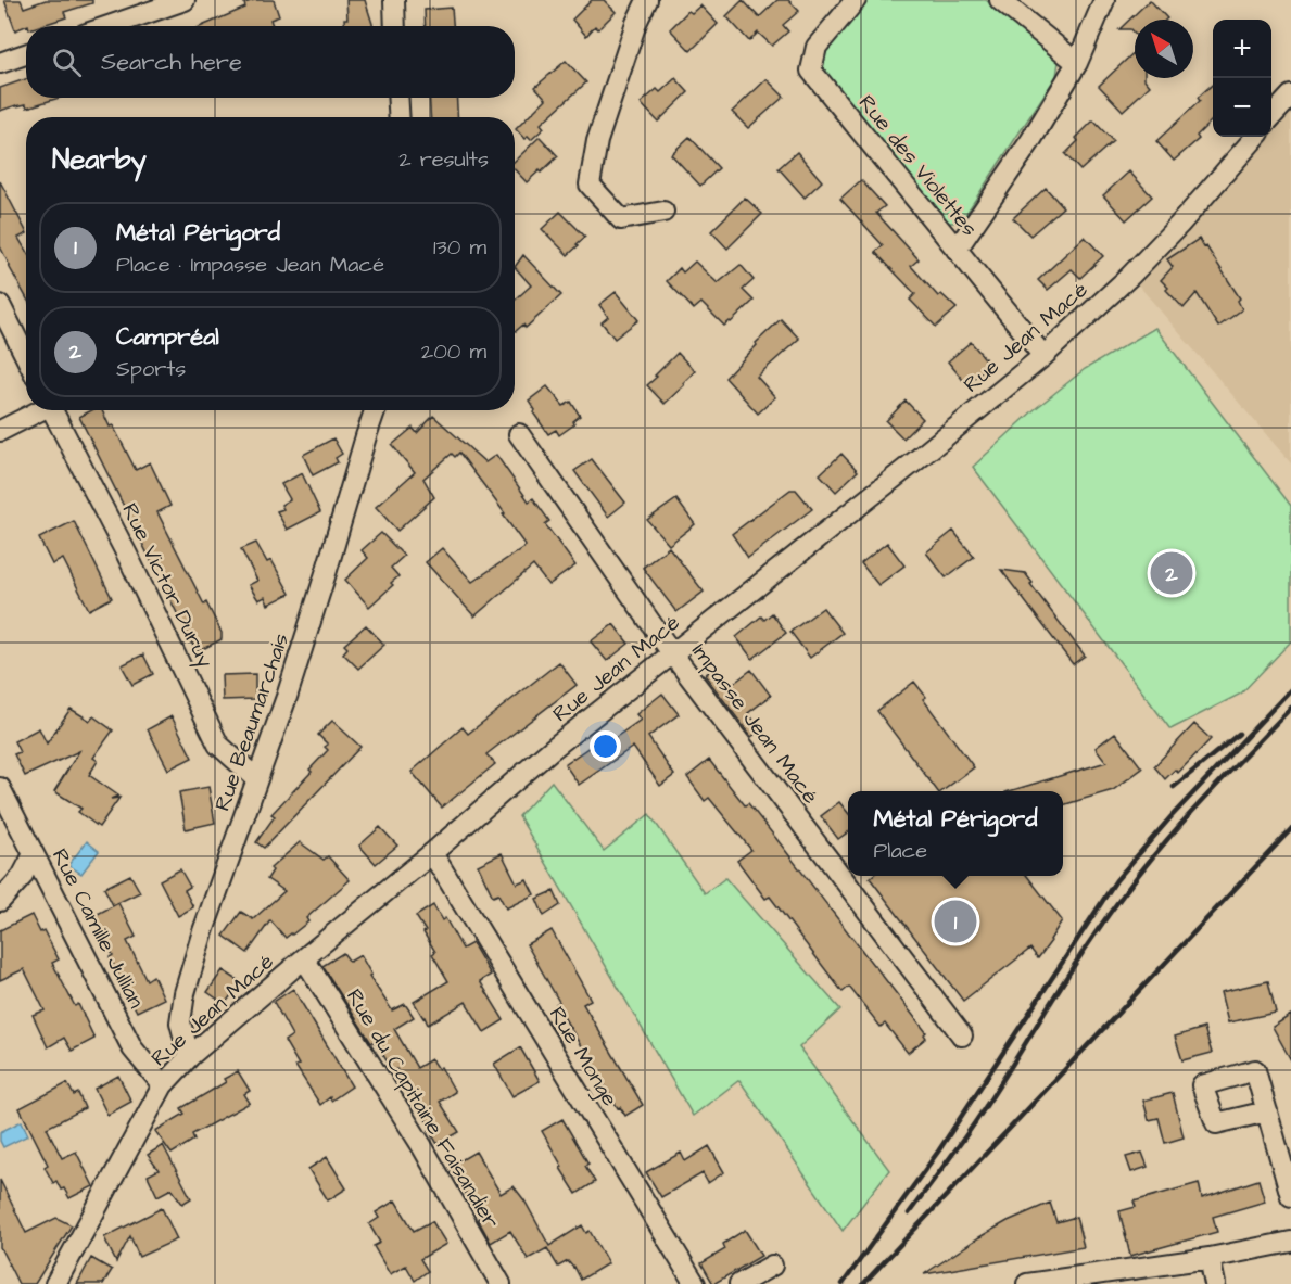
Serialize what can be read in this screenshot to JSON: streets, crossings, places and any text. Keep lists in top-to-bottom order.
{
  "streets": {
    "street": [
      "Rue des Violettes",
      "Rue Jean Macé",
      "Rue Victor Duruy",
      "Rue Beaumarchais",
      "Impasse Jean Macé",
      "Rue Camille Jullian",
      "Rue Monge",
      "Rue du Capitaine Faisandier"
    ]
  },
  "crossings": [
    ["Rue des Violettes", "Rue Jean Macé"],
    ["Rue Jean Macé", "Rue Beaumarchais"],
    ["Rue Jean Macé", "Impasse Jean Macé"],
    ["Rue Jean Macé", "Rue Camille Jullian"],
    ["Rue Jean Macé", "Rue Monge"],
    ["Rue Jean Macé", "Rue du Capitaine Faisandier"],
    ["Rue Victor Duruy", "Rue Beaumarchais"]
  ],
  "north": "top left",
  "page": {
    "map_buttons": ["+", "−"],
    "search": "Search here",
    "heading": ["Nearby", "2 results"],
    "list": [
      {
        "mark": "1",
        "name": "Métal Périgord",
        "note": "Place · Impasse Jean Macé",
        "value": "130 m"
      },
      {
        "mark": "2",
        "name": "Campréal",
        "note": "Sports",
        "value": "200 m"
      }
    ],
    "pins": ["2", "1"],
    "popup": ["Métal Périgord", "Place"]
  }
}
